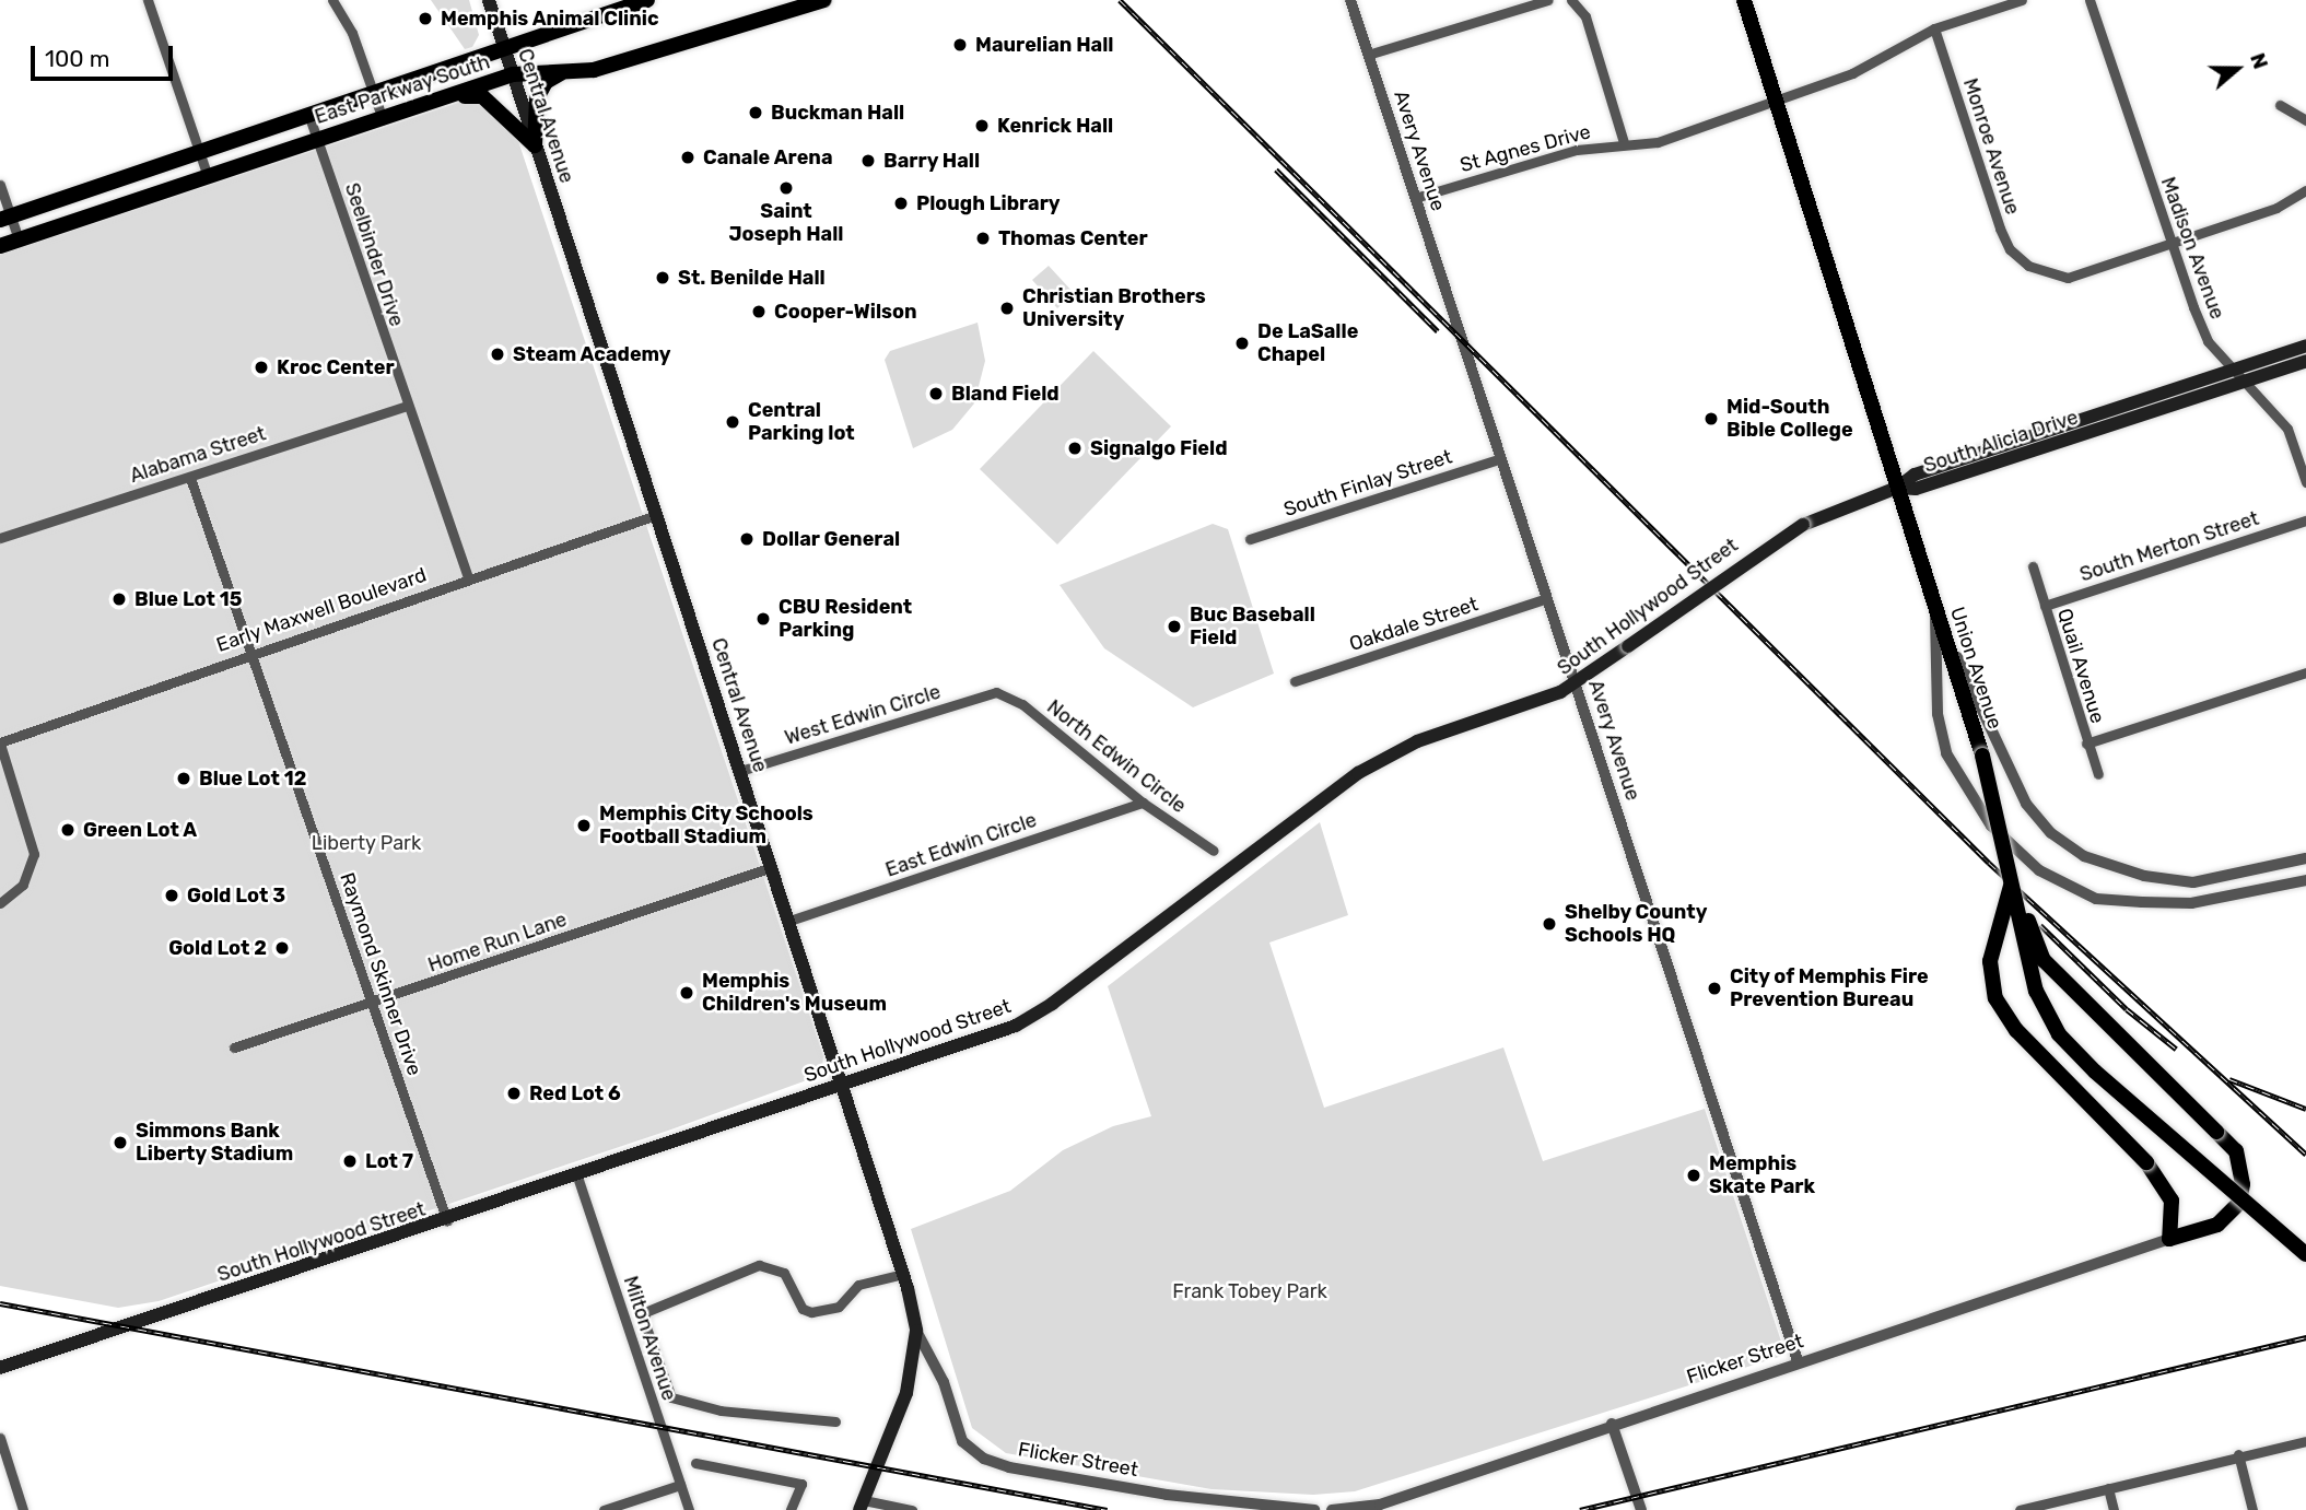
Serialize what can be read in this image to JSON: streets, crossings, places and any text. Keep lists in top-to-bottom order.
{
  "streets": {
    "main road": [
      "East Parkway South",
      "Central Avenue",
      "South Alicia Drive",
      "South Hollywood Street",
      "Union Avenue"
    ],
    "street": [
      "Monroe Avenue",
      "St Agnes Drive",
      "Avery Avenue",
      "Madison Avenue",
      "Seelbinder Drive",
      "Alabama Street",
      "South Finlay Street",
      "South Merton Street",
      "Early Maxwell Boulevard",
      "Oakdale Street",
      "Quail Avenue",
      "West Edwin Circle",
      "North Edwin Circle",
      "East Edwin Circle",
      "Home Run Lane",
      "Raymond Skinner Drive",
      "Milton Avenue",
      "Flicker Street"
    ]
  },
  "crossings": [
    ["East Parkway South", "Central Avenue"],
    ["East Parkway South", "Seelbinder Drive"],
    ["Central Avenue", "South Hollywood Street"],
    ["Central Avenue", "Early Maxwell Boulevard"],
    ["Central Avenue", "West Edwin Circle"],
    ["Central Avenue", "East Edwin Circle"],
    ["Central Avenue", "Home Run Lane"],
    ["Central Avenue", "Flicker Street"],
    ["Monroe Avenue", "St Agnes Drive"],
    ["Monroe Avenue", "Madison Avenue"],
    ["St Agnes Drive", "Avery Avenue"],
    ["St Agnes Drive", "Union Avenue"],
    ["Avery Avenue", "South Finlay Street"],
    ["Avery Avenue", "South Hollywood Street"],
    ["Avery Avenue", "Oakdale Street"],
    ["Avery Avenue", "Flicker Street"],
    ["Madison Avenue", "South Alicia Drive"],
    ["Seelbinder Drive", "Alabama Street"],
    ["Seelbinder Drive", "Early Maxwell Boulevard"],
    ["South Alicia Drive", "South Hollywood Street"],
    ["South Alicia Drive", "Union Avenue"],
    ["Alabama Street", "Raymond Skinner Drive"],
    ["South Merton Street", "Quail Avenue"],
    ["South Hollywood Street", "Union Avenue"],
    ["South Hollywood Street", "Raymond Skinner Drive"],
    ["South Hollywood Street", "Milton Avenue"],
    ["Early Maxwell Boulevard", "Raymond Skinner Drive"],
    ["West Edwin Circle", "North Edwin Circle"],
    ["North Edwin Circle", "East Edwin Circle"],
    ["Home Run Lane", "Raymond Skinner Drive"]
  ],
  "parks": ["Liberty Park", "Frank Tobey Park"],
  "places": [
    "Memphis Animal Clinic",
    "Maurelian Hall",
    "Buckman Hall",
    "Kenrick Hall",
    "Canale Arena",
    "Barry Hall",
    "Saint Joseph Hall",
    "Plough Library",
    "Thomas Center",
    "St. Benilde Hall",
    "Christian Brothers University",
    "Cooper-Wilson",
    "De LaSalle Chapel",
    "Steam Academy",
    "Kroc Center",
    "Bland Field",
    "Mid-South Bible College",
    "Central Parking lot",
    "Signalgo Field",
    "Dollar General",
    "Blue Lot 15",
    "CBU Resident Parking",
    "Buc Baseball Field",
    "Blue Lot 12",
    "Memphis City Schools Football Stadium",
    "Green Lot A",
    "Gold Lot 3",
    "Shelby County Schools HQ",
    "Gold Lot 2",
    "City of Memphis Fire Prevention Bureau",
    "Memphis Children's Museum",
    "Red Lot 6",
    "Simmons Bank Liberty Stadium",
    "Lot 7",
    "Memphis Skate Park"
  ],
  "scale_bar": "100 m",
  "north": "right"
}
